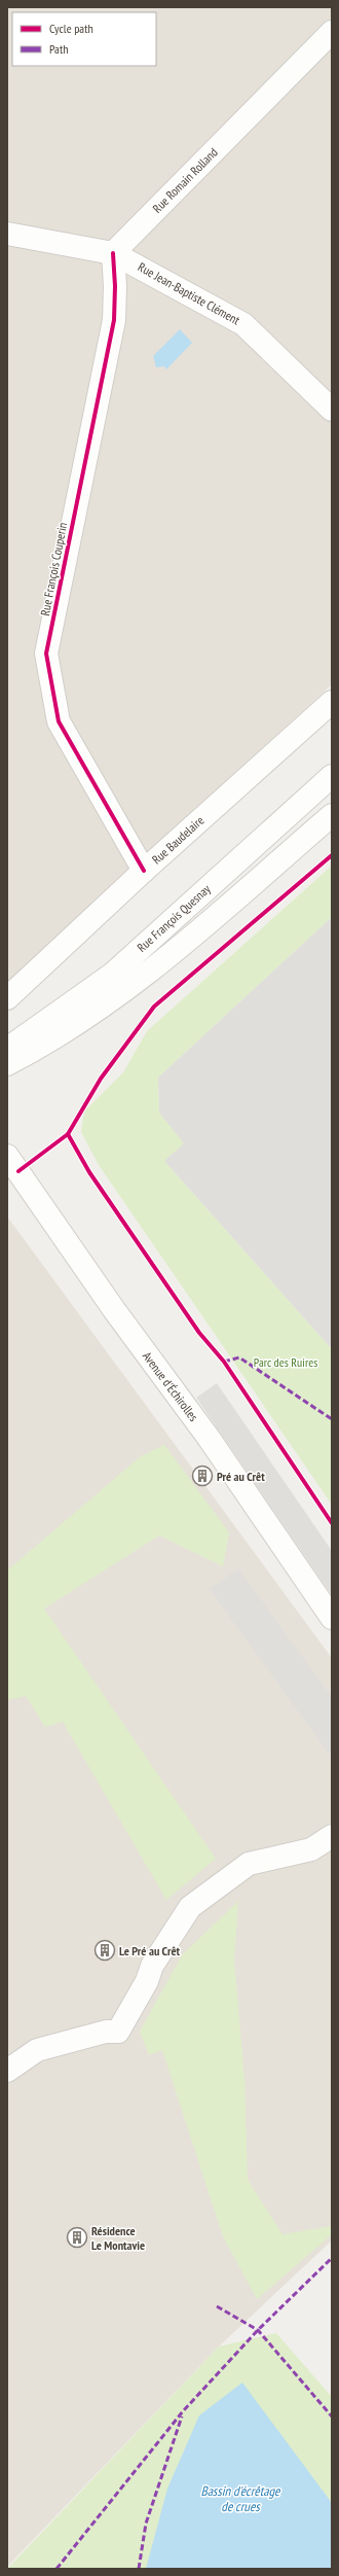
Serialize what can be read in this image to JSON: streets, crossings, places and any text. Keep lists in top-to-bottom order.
{
  "streets": {
    "street": [
      "Rue Romain Rolland",
      "Rue Jean-Baptiste Clément",
      "Rue François Couperin",
      "Rue Baudelaire",
      "Rue François Quesnay",
      "Avenue d'Échirolles"
    ]
  },
  "crossings": [
    ["Rue Romain Rolland", "Rue Jean-Baptiste Clément"],
    ["Rue Romain Rolland", "Rue François Couperin"],
    ["Rue Jean-Baptiste Clément", "Rue François Couperin"],
    ["Rue François Couperin", "Rue Baudelaire"]
  ],
  "water": ["Bassin d'écrêtage de crues"],
  "parks": ["Parc des Ruires"],
  "places": {
    "building": ["Pré au Crêt", "Le Pré au Crêt", "Résidence Le Montavie"]
  },
  "legend": ["Cycle path", "Path"]
}
